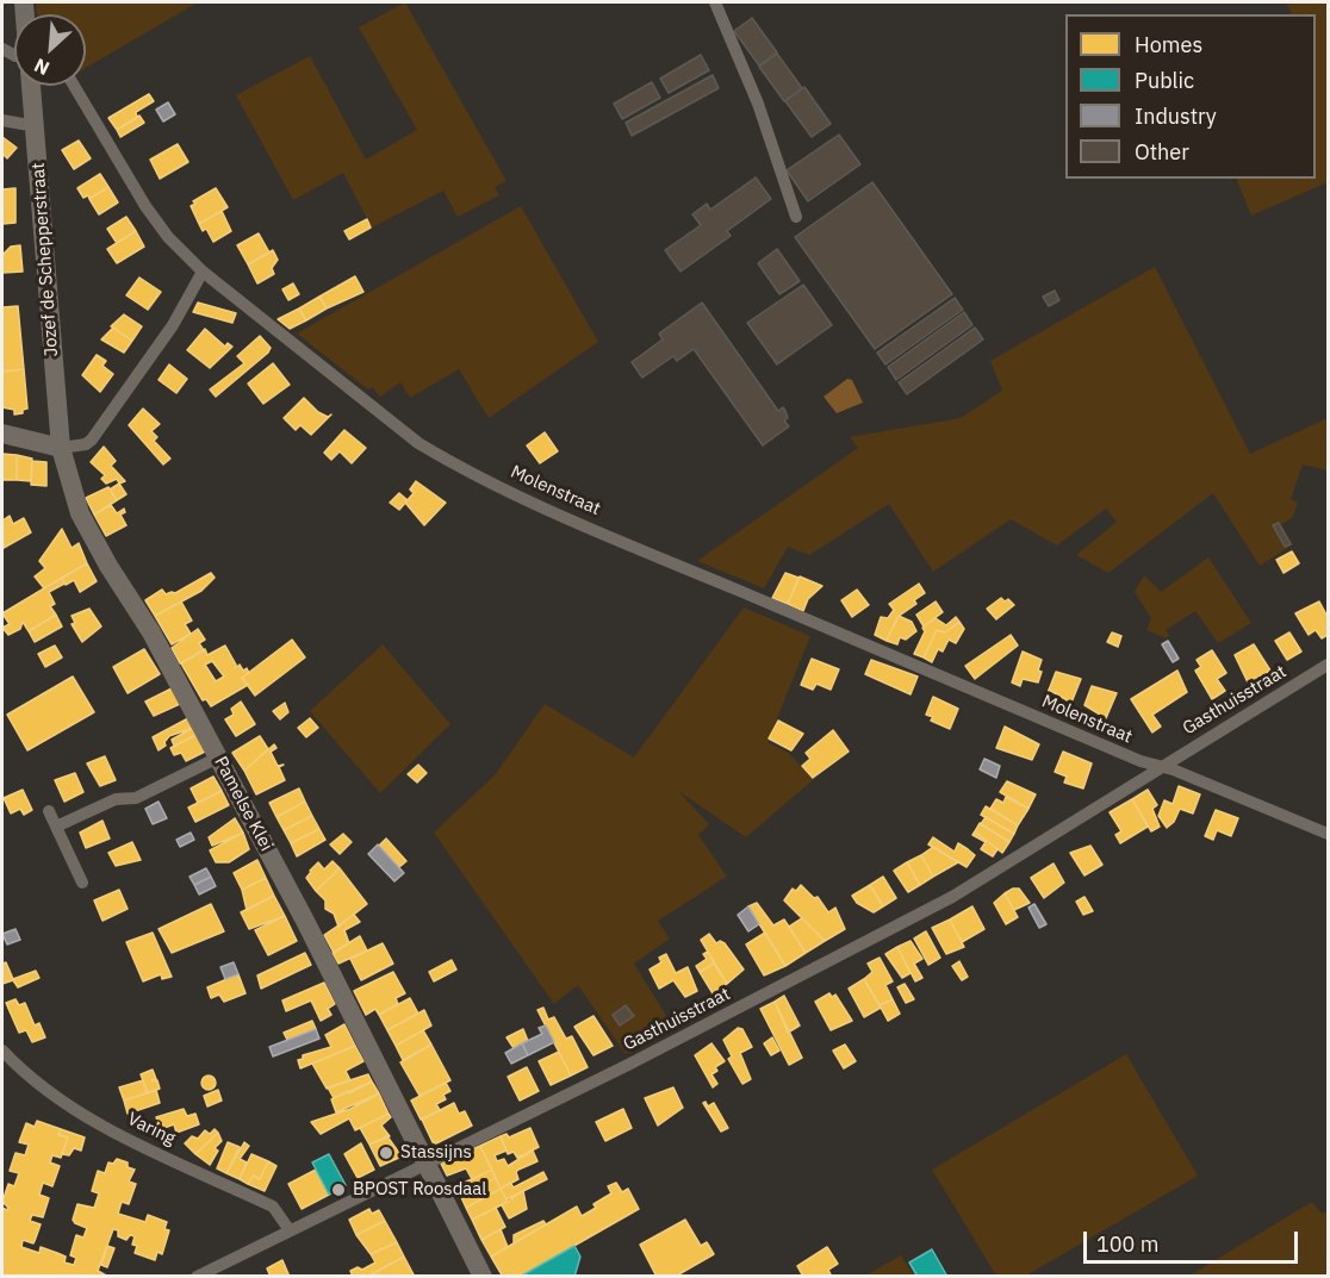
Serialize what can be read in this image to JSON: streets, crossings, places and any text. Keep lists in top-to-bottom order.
{
  "streets": {
    "main road": ["Jozef de Schepperstraat", "Pamelse Klei"],
    "street": ["Molenstraat", "Gasthuisstraat", "Varing"]
  },
  "crossings": [
    ["Jozef de Schepperstraat", "Pamelse Klei"],
    ["Molenstraat", "Gasthuisstraat"],
    ["Gasthuisstraat", "Pamelse Klei"],
    ["Gasthuisstraat", "Varing"]
  ],
  "places": ["Stassijns", "BPOST Roosdaal"],
  "legend": [
    "Homes",
    "Public",
    "Industry",
    "Other"
  ],
  "scale_bar": "100 m",
  "north": "bottom left"
}
